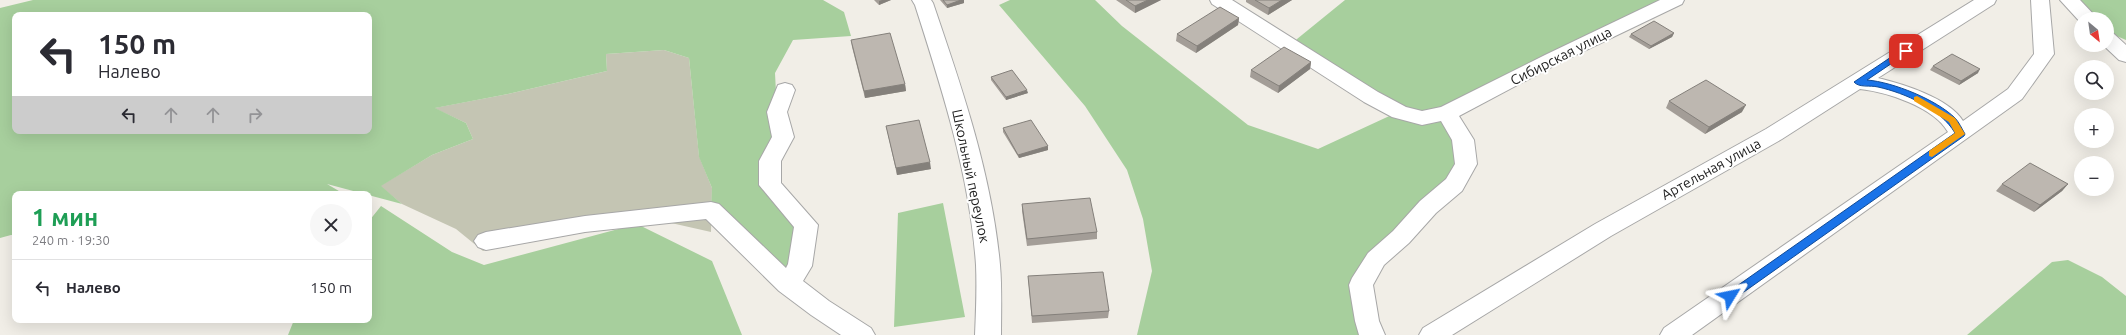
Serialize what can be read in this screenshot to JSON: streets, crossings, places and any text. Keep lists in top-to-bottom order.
{
  "streets": {
    "street": ["Сибирская улица", "Артельная улица", "Школьный переулок"]
  },
  "north": "bottom right",
  "page": {
    "map_buttons": ["+", "−"],
    "turn": ["150 m", "Налево"],
    "heading": ["1 мин", "240 m · 19:30"],
    "list": [
      {
        "name": "Налево",
        "value": "150 m"
      }
    ]
  }
}
